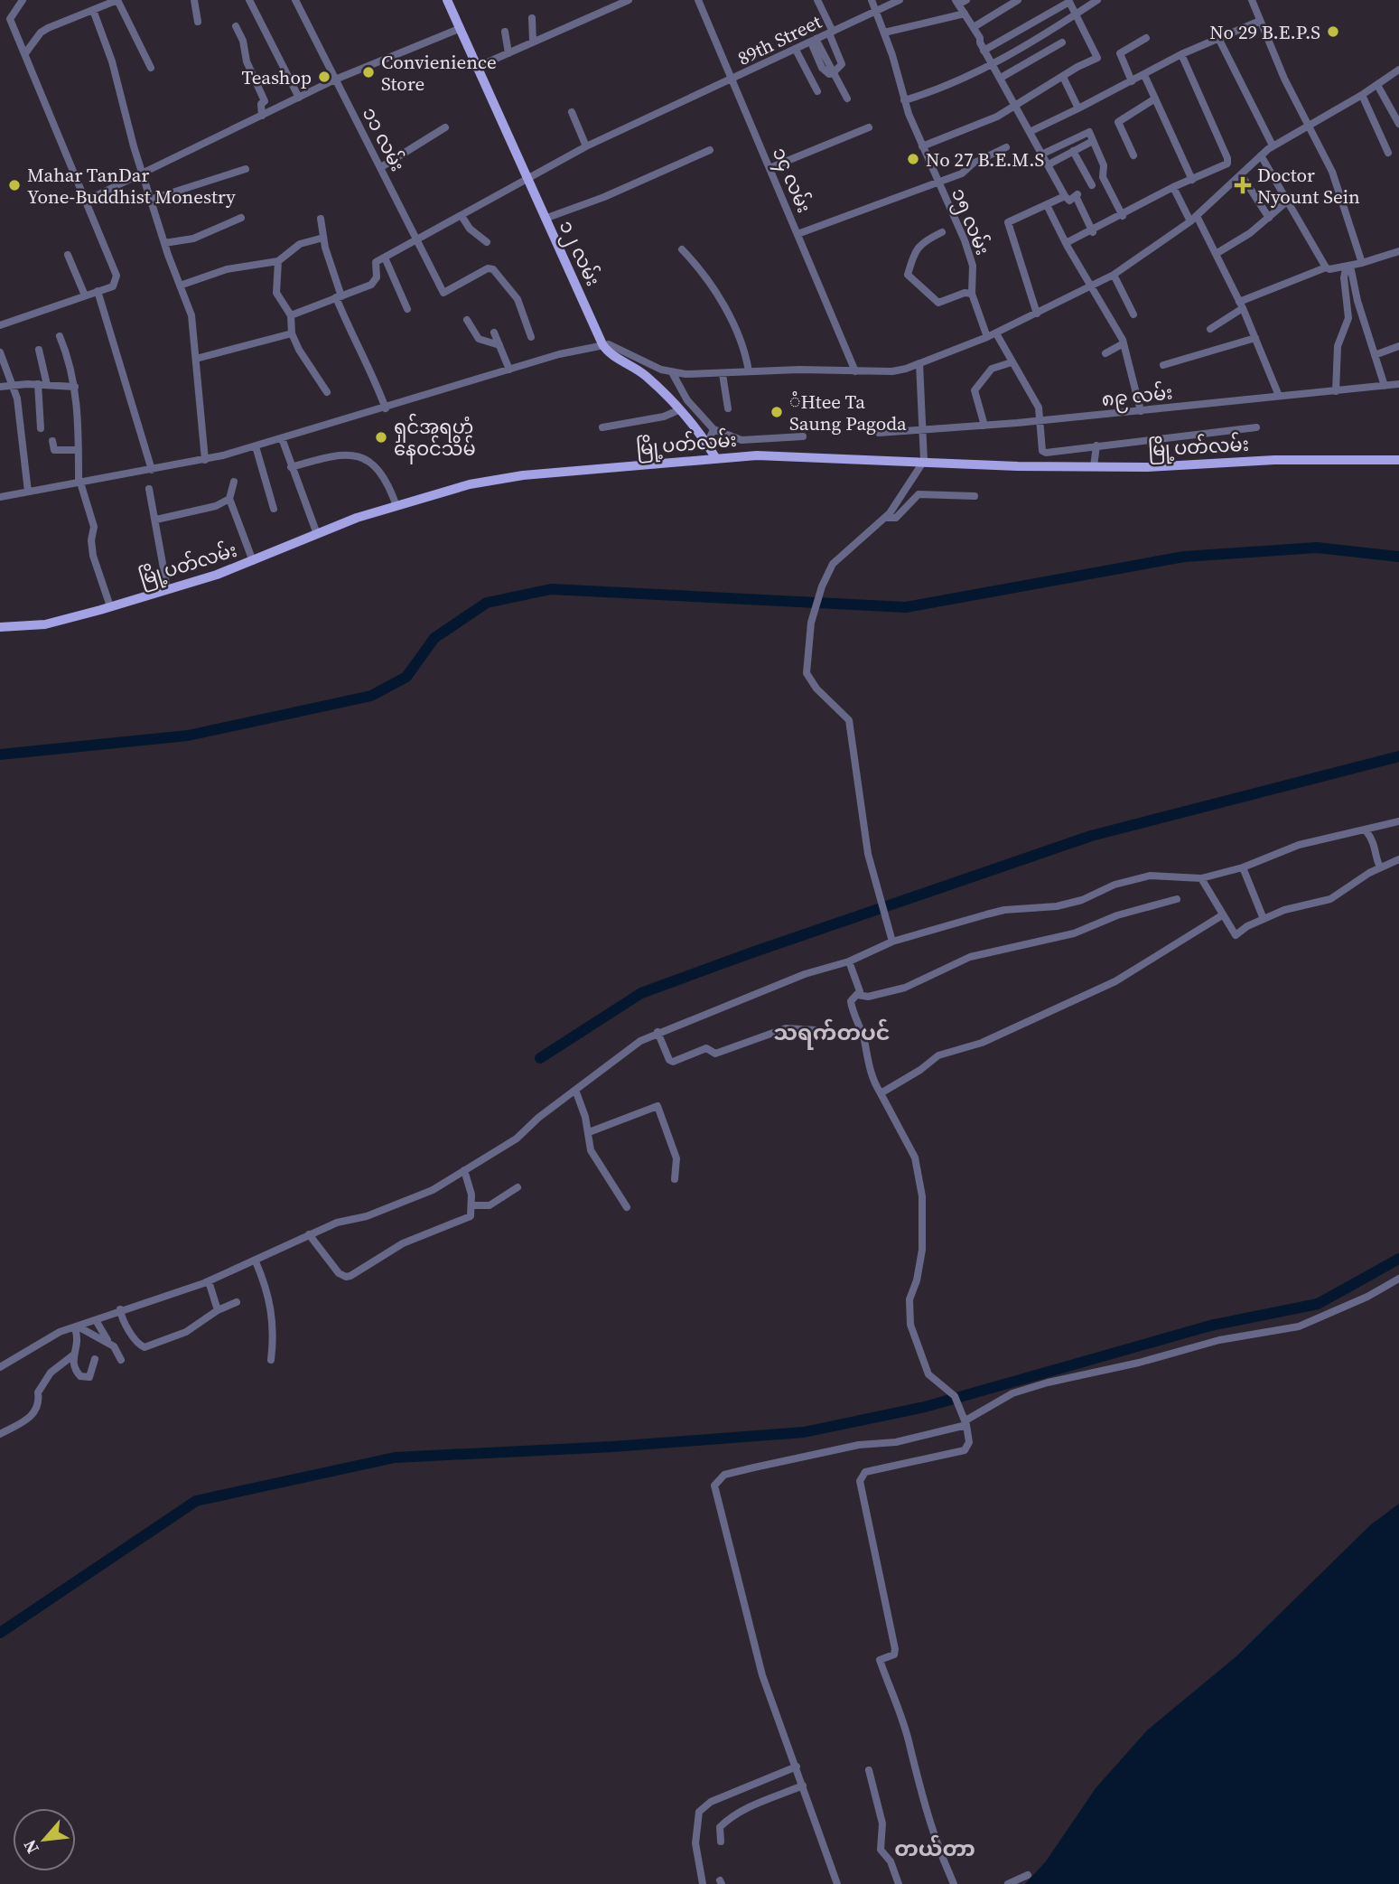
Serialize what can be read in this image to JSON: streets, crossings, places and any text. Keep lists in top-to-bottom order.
{
  "streets": {
    "main road": ["၁၂ လမ်း", "မြို့ပတ်လမ်း"],
    "street": [
      "89th Street",
      "၁၁ လမ်း",
      "၁၄ လမ်း",
      "၁၅ လမ်း",
      "၈၉ လမ်း"
    ]
  },
  "crossings": [
    ["89th Street", "၁၁ လမ်း"],
    ["89th Street", "၁၄ လမ်း"],
    ["89th Street", "၁၅ လမ်း"],
    ["89th Street", "၁၂ လမ်း"],
    ["၁၂ လမ်း", "မြို့ပတ်လမ်း"]
  ],
  "districts": ["သရက်တပင်", "တယ်တာ"],
  "places": {
    "other": [
      "No 29 B.E.P.S",
      "Convienience Store",
      "Teashop",
      "No 27 B.E.M.S",
      "Mahar TanDar Yone-Buddhist Monestry",
      "ံHtee Ta Saung Pagoda",
      "ရှင်အရဟံ နေဝင်သိမ်"
    ],
    "health": ["Doctor Nyount Sein"]
  },
  "north": "bottom left"
}
